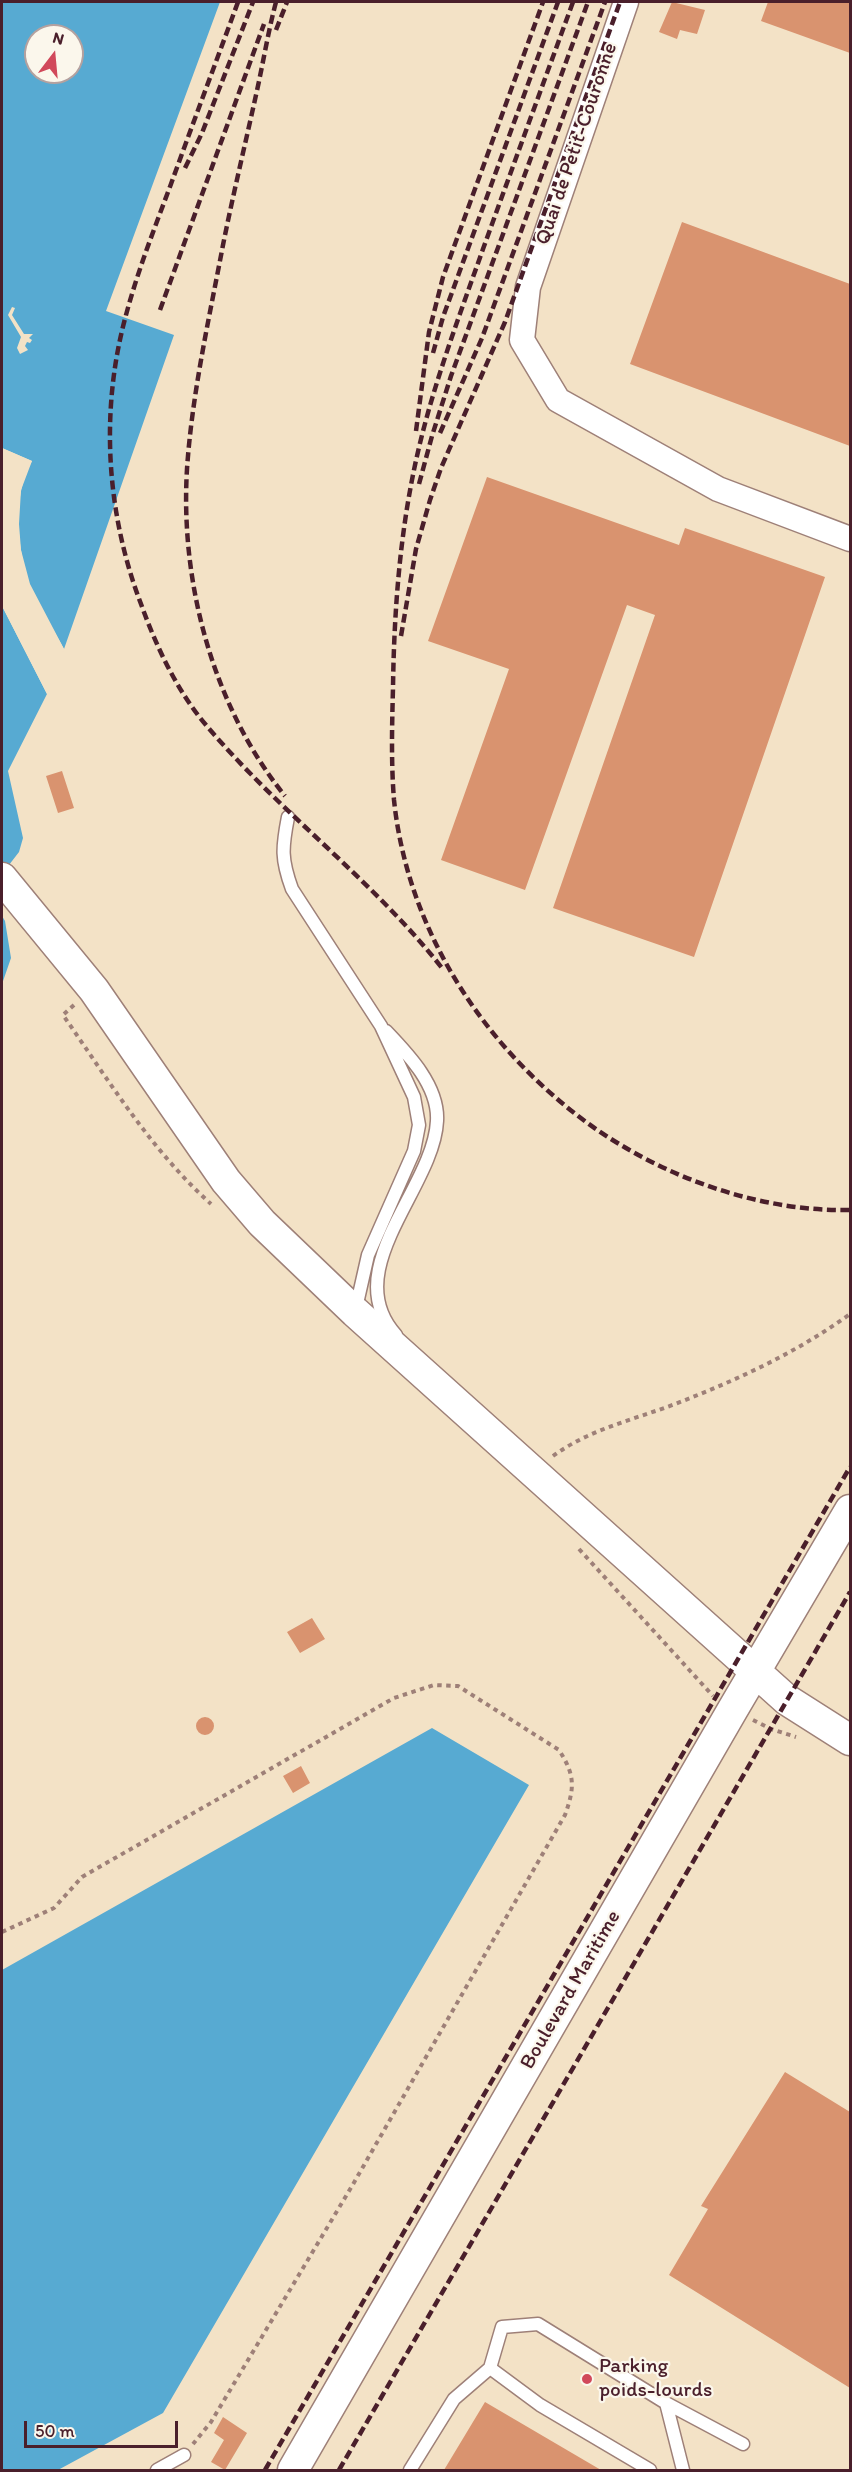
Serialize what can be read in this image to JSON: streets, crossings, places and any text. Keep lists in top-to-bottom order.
{
  "streets": {
    "street": ["Quai de Petit-Couronne", "Boulevard Maritime"]
  },
  "places": ["Parking poids-lourds"],
  "scale_bar": "50 m",
  "north": "top"
}
